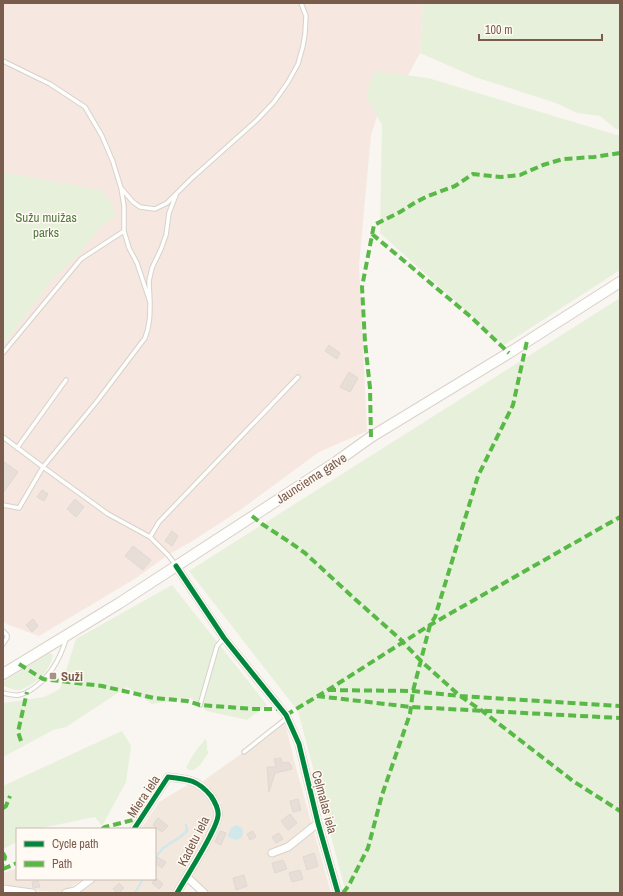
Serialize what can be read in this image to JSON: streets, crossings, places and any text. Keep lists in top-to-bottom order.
{
  "streets": {
    "main road": ["Jaunciema gatve"],
    "street": ["Miera iela", "Ceļmalas iela", "Kadetu iela"]
  },
  "crossings": [
    ["Jaunciema gatve", "Ceļmalas iela"],
    ["Miera iela", "Kadetu iela"]
  ],
  "parks": ["Sužu muižas parks"],
  "places": {
    "transit": ["Suži"]
  },
  "legend": ["Cycle path", "Path"],
  "scale_bar": "100 m"
}
